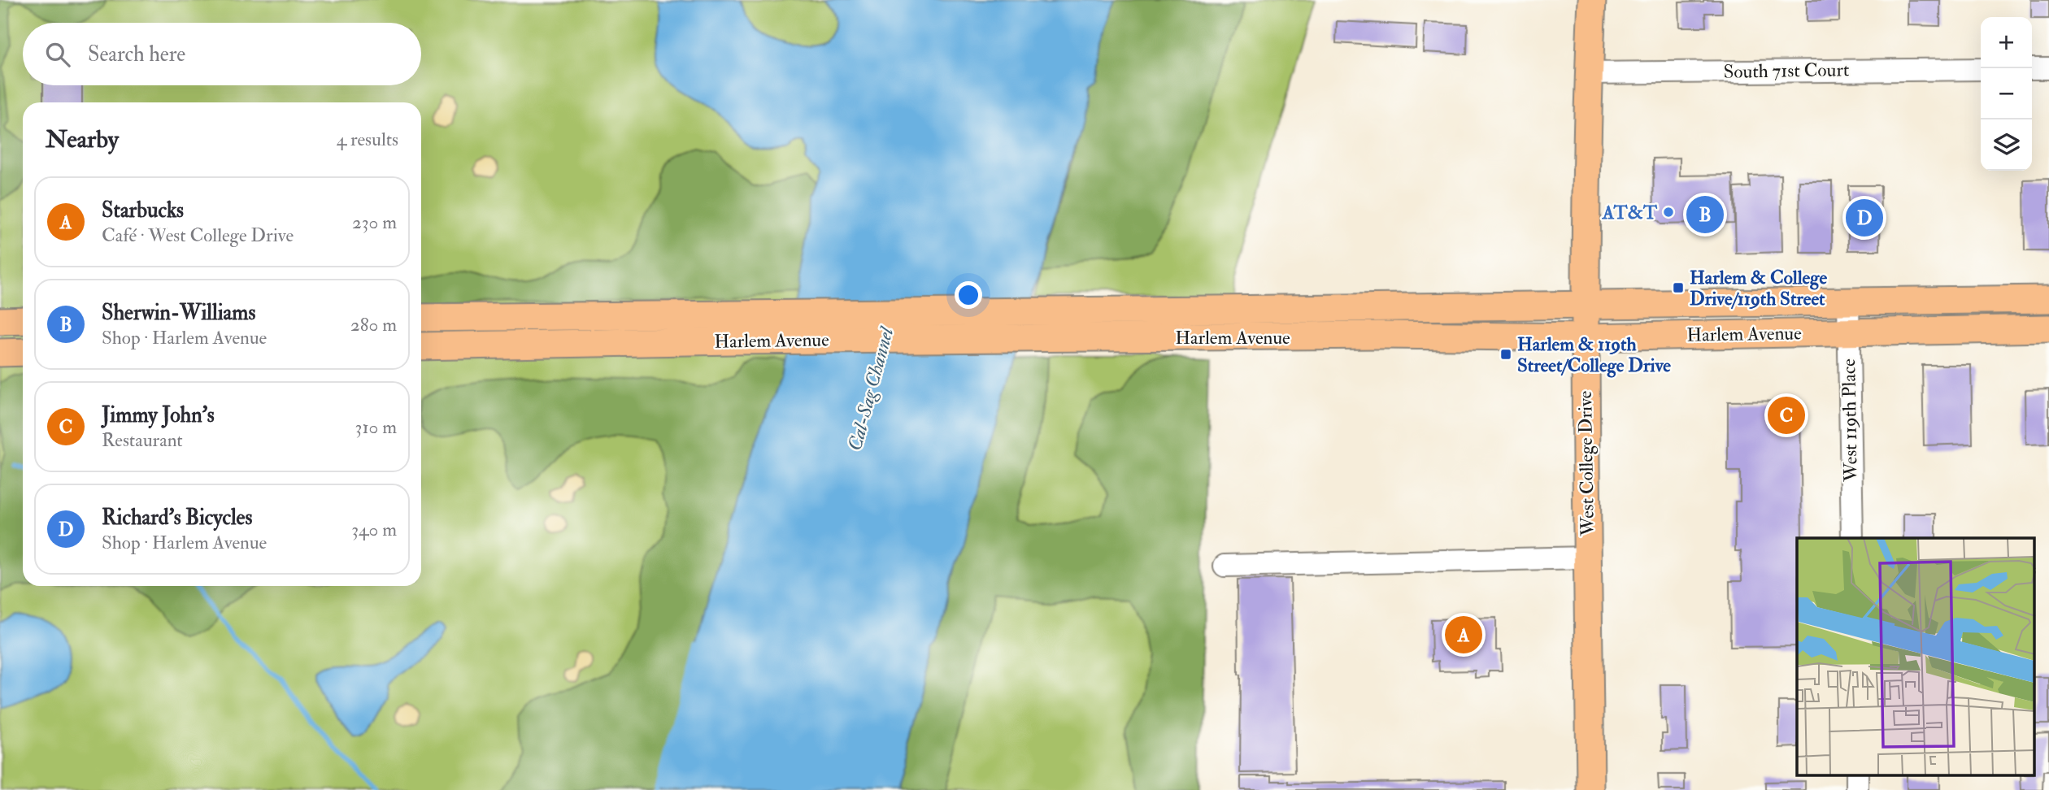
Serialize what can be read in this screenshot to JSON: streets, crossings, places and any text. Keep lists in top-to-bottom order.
{
  "streets": {
    "main road": ["Harlem Avenue", "West College Drive"],
    "street": ["South 71st Court", "West 119th Place"]
  },
  "crossings": [
    ["South 71st Court", "West College Drive"],
    ["Harlem Avenue", "West 119th Place"],
    ["Harlem Avenue", "West College Drive"]
  ],
  "water": ["Cal-Sag Channel"],
  "places": {
    "other": ["AT&T"],
    "transit": ["Harlem & College Drive/119th Street", "Harlem & 119th Street/College Drive"]
  },
  "page": {
    "map_buttons": ["+", "−"],
    "search": "Search here",
    "heading": ["Nearby", "4 results"],
    "list": [
      {
        "mark": "A",
        "name": "Starbucks",
        "note": "Café · West College Drive",
        "value": "230 m"
      },
      {
        "mark": "B",
        "name": "Sherwin-Williams",
        "note": "Shop · Harlem Avenue",
        "value": "280 m"
      },
      {
        "mark": "C",
        "name": "Jimmy John's",
        "note": "Restaurant",
        "value": "310 m"
      },
      {
        "mark": "D",
        "name": "Richard's Bicycles",
        "note": "Shop · Harlem Avenue",
        "value": "340 m"
      }
    ],
    "pins": [
      "B",
      "D",
      "C",
      "A"
    ]
  }
}
